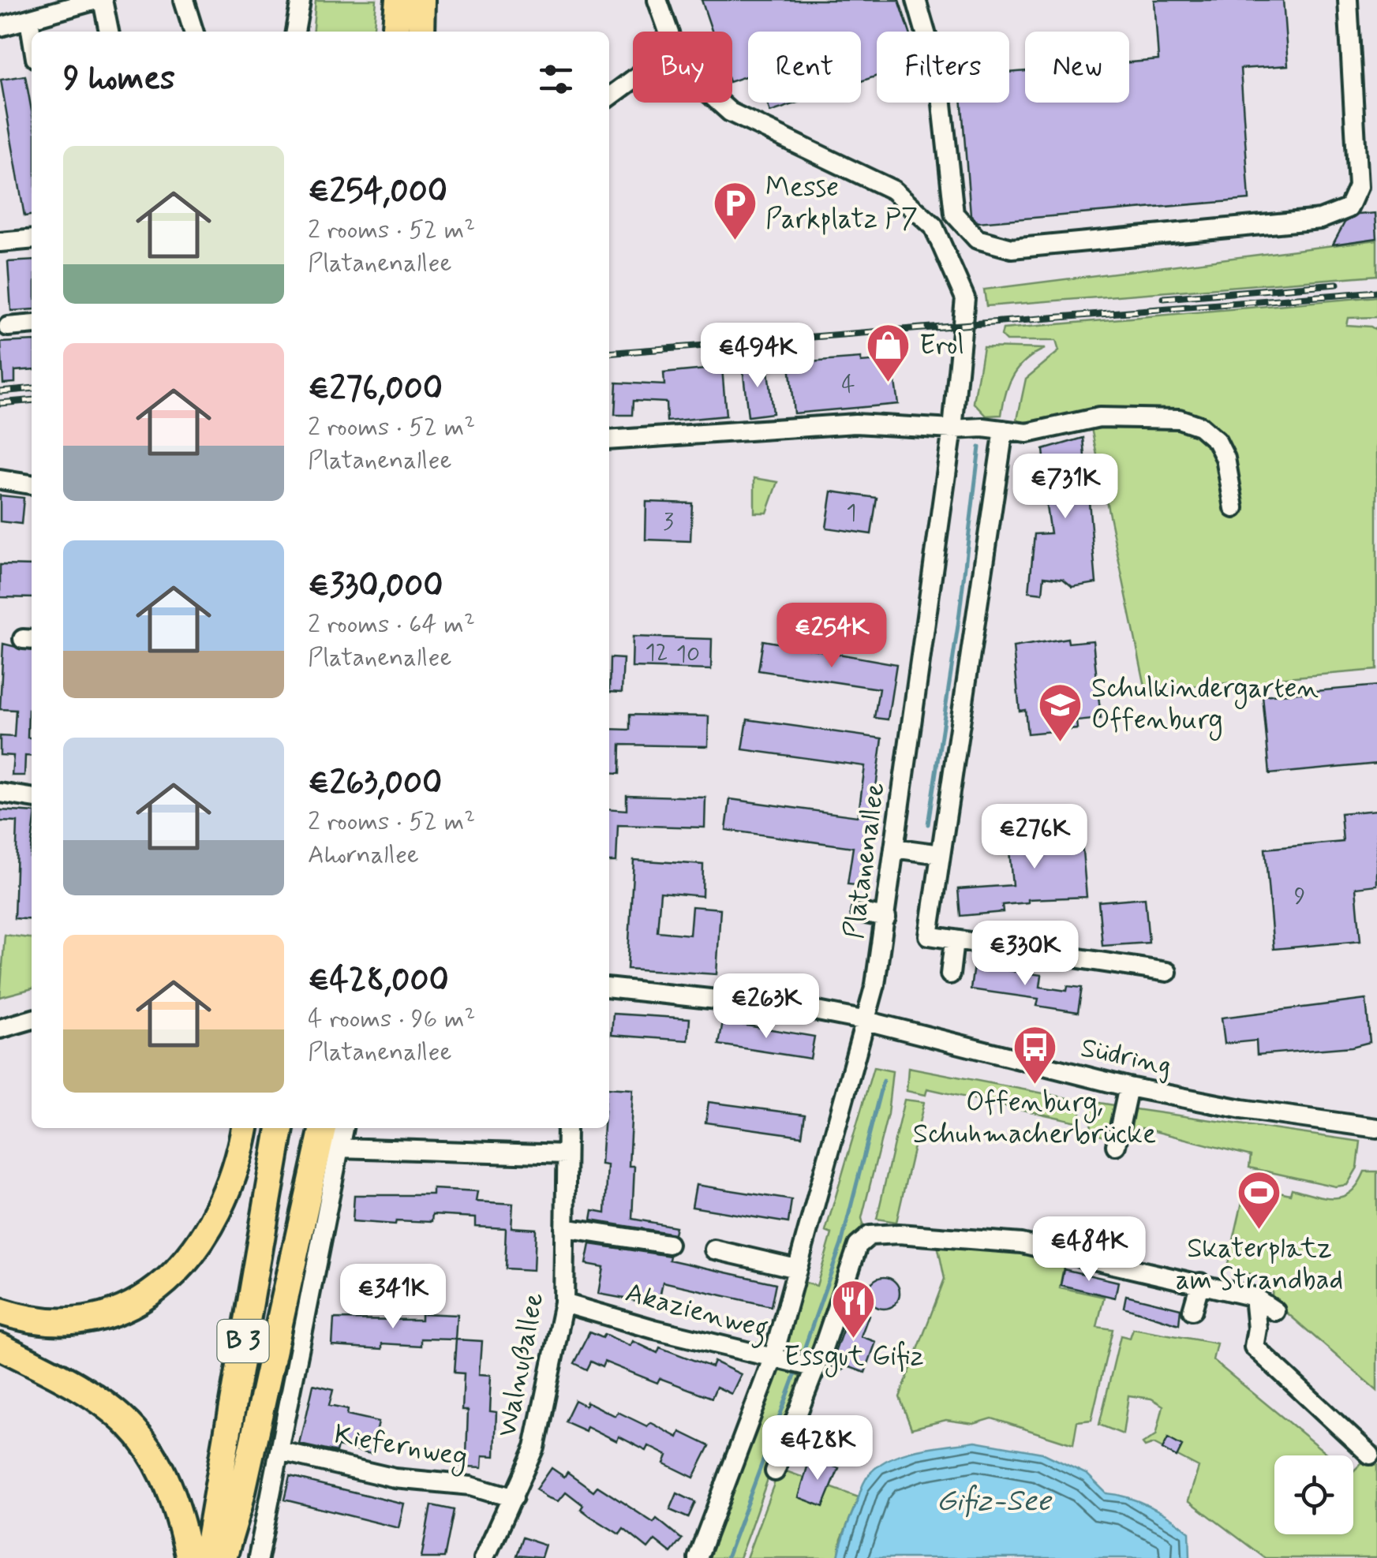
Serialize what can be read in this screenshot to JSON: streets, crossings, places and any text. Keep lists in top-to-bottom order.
{
  "streets": {
    "highway": ["B 3"],
    "street": [
      "Platanenallee",
      "Südring",
      "Akazienweg",
      "Walnußallee",
      "Kiefernweg"
    ]
  },
  "crossings": [
    ["Platanenallee", "Südring"],
    ["Platanenallee", "Akazienweg"],
    ["Akazienweg", "Walnußallee"],
    ["Walnußallee", "Kiefernweg"]
  ],
  "water": ["Gifiz-See"],
  "places": {
    "parking": ["Messe Parkplatz P7"],
    "shop": ["Erol"],
    "school or university": ["Schulkindergarten Offenburg"],
    "bus stop": ["Offenburg, Schuhmacherbrücke"],
    "sports": ["Skaterplatz am Strandbad"],
    "restaurant": ["Essgut Gifiz"]
  },
  "house_numbers": [
    "4",
    "1",
    "3",
    "12",
    "10",
    "9"
  ],
  "page": {
    "chip": [
      "Buy",
      "Rent",
      "Filters",
      "New"
    ],
    "heading": "9 homes",
    "list": [
      {
        "name": "€254,000",
        "note": "2 rooms · 52 m² · Platanenallee"
      },
      {
        "name": "€276,000",
        "note": "2 rooms · 52 m² · Platanenallee"
      },
      {
        "name": "€330,000",
        "note": "2 rooms · 64 m² · Platanenallee"
      },
      {
        "name": "€263,000",
        "note": "2 rooms · 52 m² · Ahornallee"
      },
      {
        "name": "€428,000",
        "note": "4 rooms · 96 m² · Platanenallee"
      }
    ],
    "price": [
      "€494K",
      "€731K",
      "€254K",
      "€276K",
      "€330K",
      "€263K",
      "€484K",
      "€341K",
      "€428K"
    ]
  }
}
